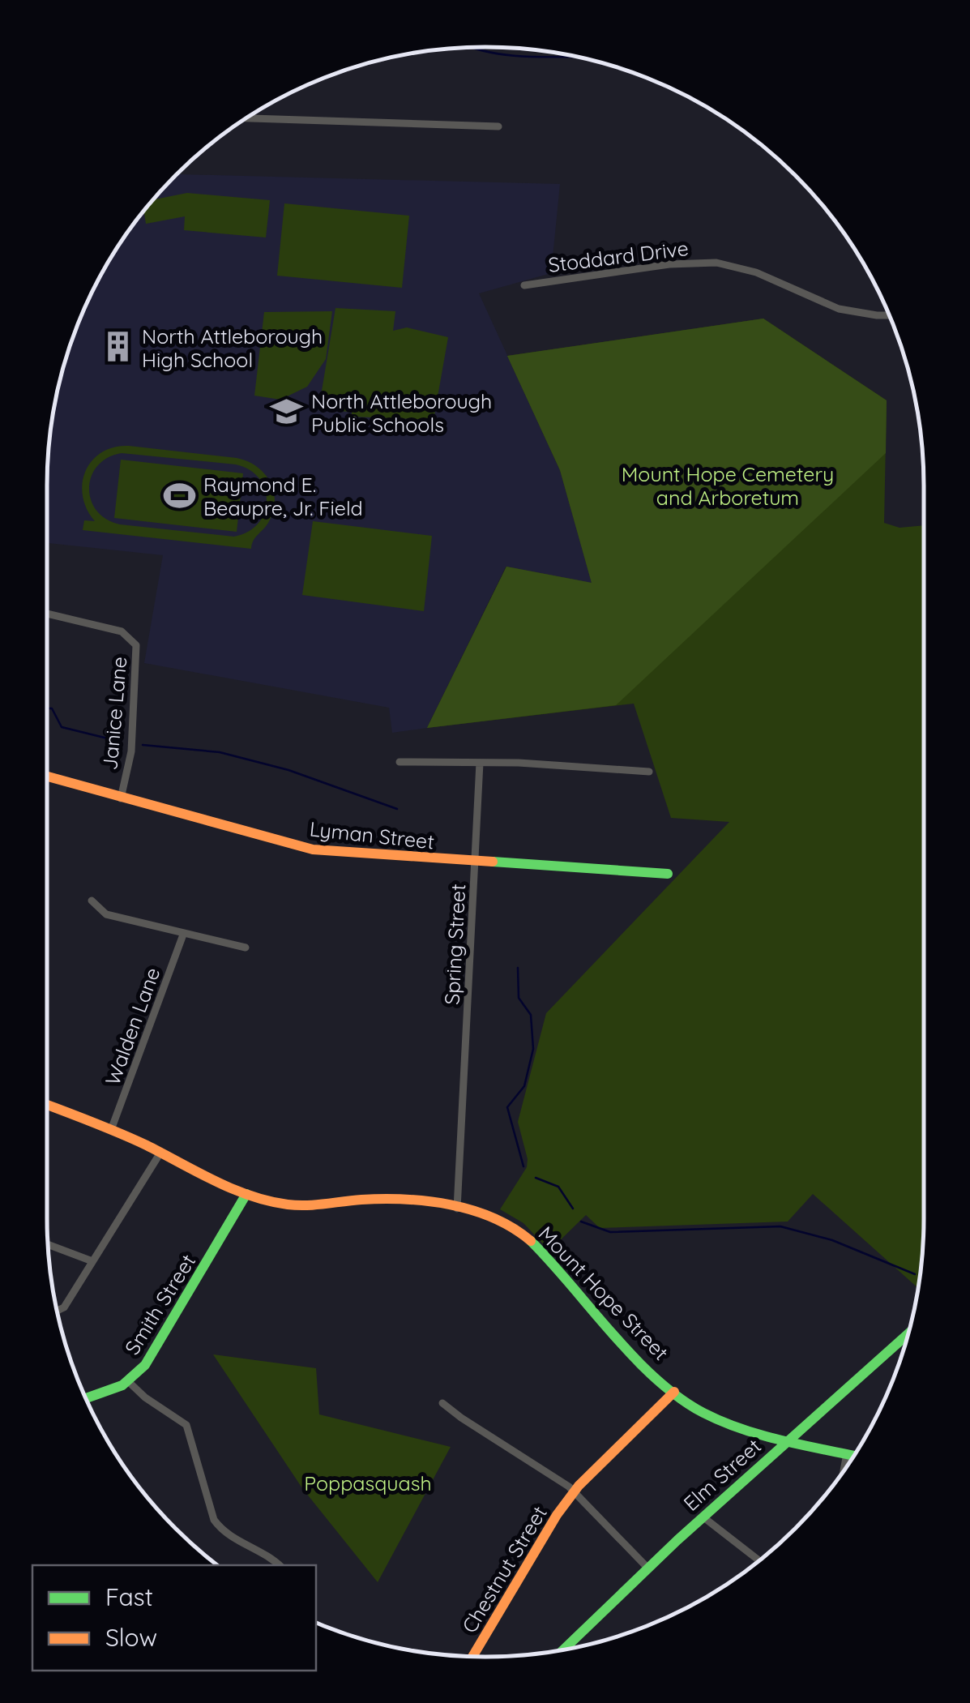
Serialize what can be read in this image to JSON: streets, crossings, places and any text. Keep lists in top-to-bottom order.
{
  "streets": {
    "street": [
      "Stoddard Drive",
      "Janice Lane",
      "Lyman Street",
      "Spring Street",
      "Walden Lane",
      "Mount Hope Street",
      "Smith Street",
      "Elm Street",
      "Chestnut Street"
    ]
  },
  "crossings": [
    ["Janice Lane", "Lyman Street"],
    ["Lyman Street", "Spring Street"],
    ["Spring Street", "Mount Hope Street"],
    ["Walden Lane", "Mount Hope Street"],
    ["Mount Hope Street", "Smith Street"],
    ["Mount Hope Street", "Elm Street"],
    ["Mount Hope Street", "Chestnut Street"]
  ],
  "parks": ["Mount Hope Cemetery and Arboretum", "Poppasquash"],
  "places": {
    "building": ["North Attleborough High School"],
    "school or university": ["North Attleborough Public Schools"],
    "sports": ["Raymond E. Beaupre, Jr. Field"]
  },
  "legend": ["Fast", "Slow"]
}
